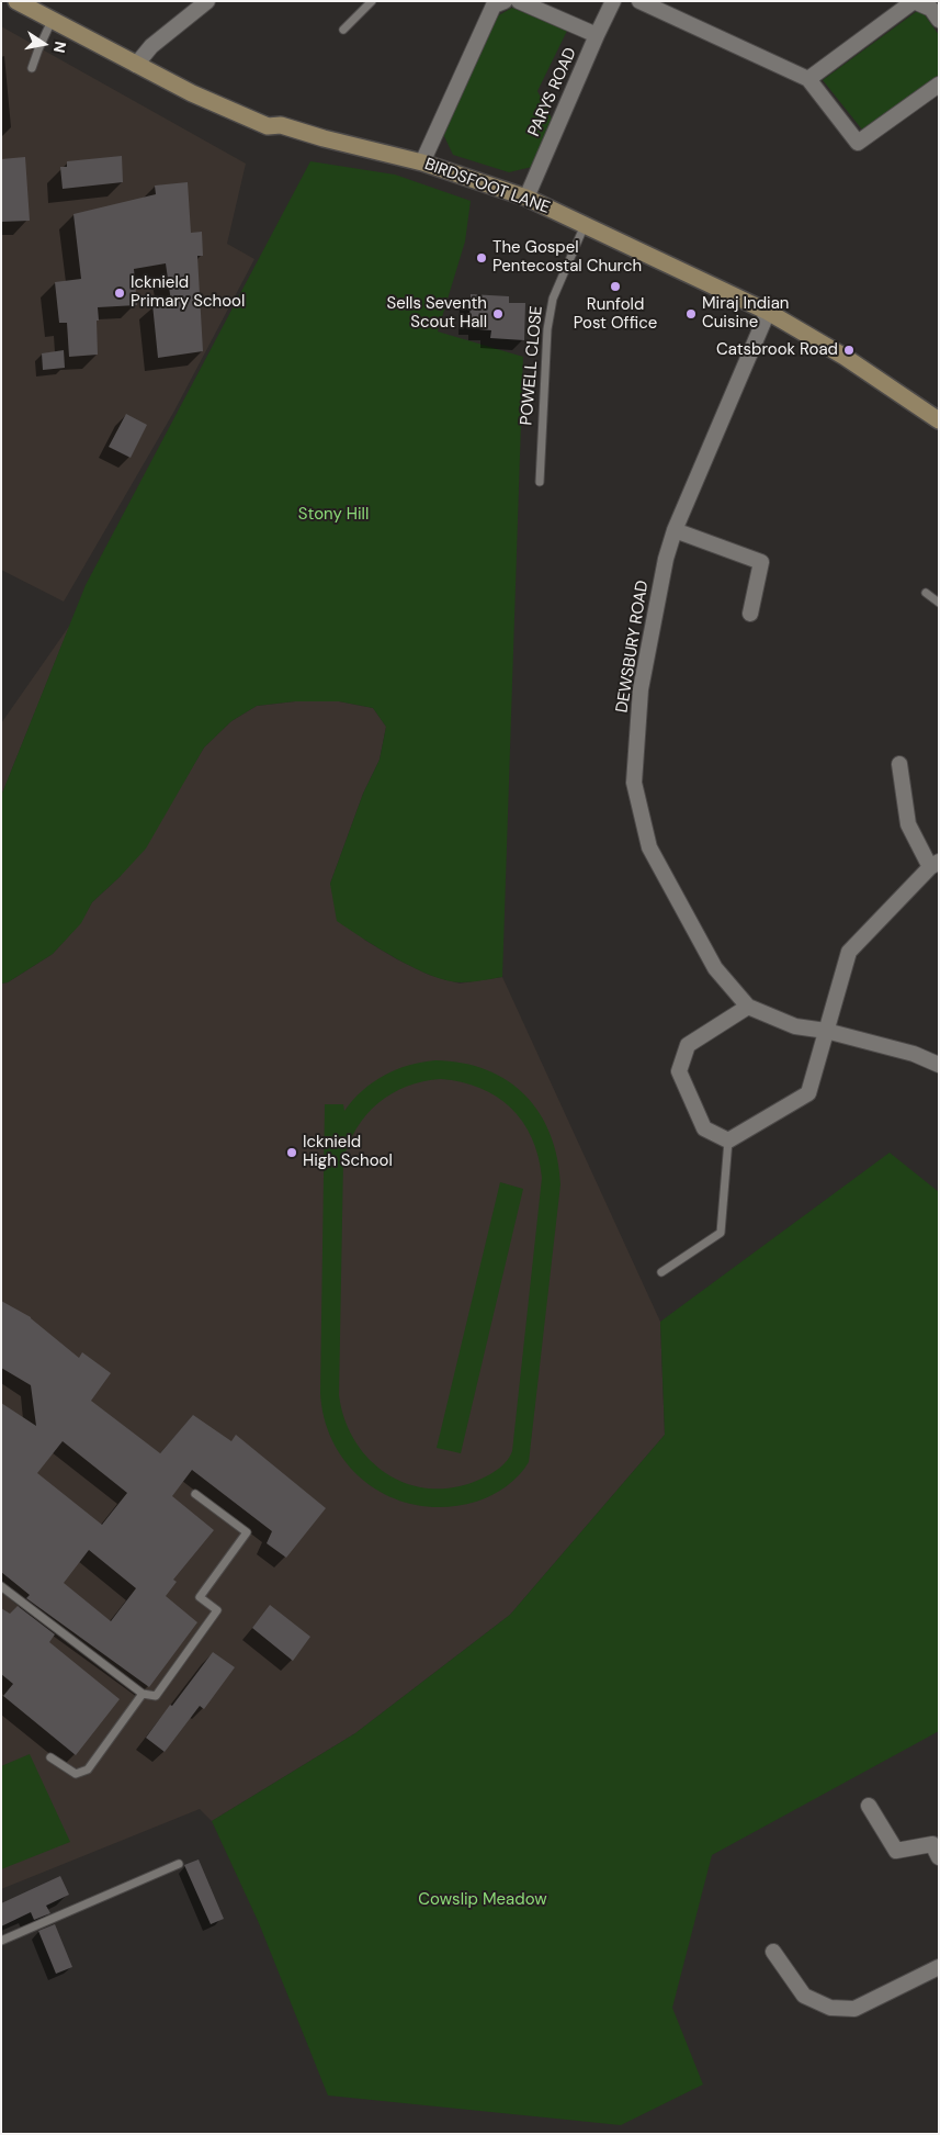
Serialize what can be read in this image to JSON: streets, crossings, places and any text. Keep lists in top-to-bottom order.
{
  "streets": {
    "street": ["PARYS ROAD", "BIRDSFOOT LANE", "DEWSBURY ROAD"],
    "lane": ["POWELL CLOSE"]
  },
  "crossings": [
    ["PARYS ROAD", "BIRDSFOOT LANE"],
    ["BIRDSFOOT LANE", "POWELL CLOSE"],
    ["BIRDSFOOT LANE", "DEWSBURY ROAD"]
  ],
  "parks": ["Stony Hill", "Cowslip Meadow"],
  "places": [
    "The Gospel Pentecostal Church",
    "Runfold Post Office",
    "Icknield Primary School",
    "Sells Seventh Scout Hall",
    "Miraj Indian Cuisine",
    "Catsbrook Road",
    "Icknield High School"
  ],
  "north": "right"
}
